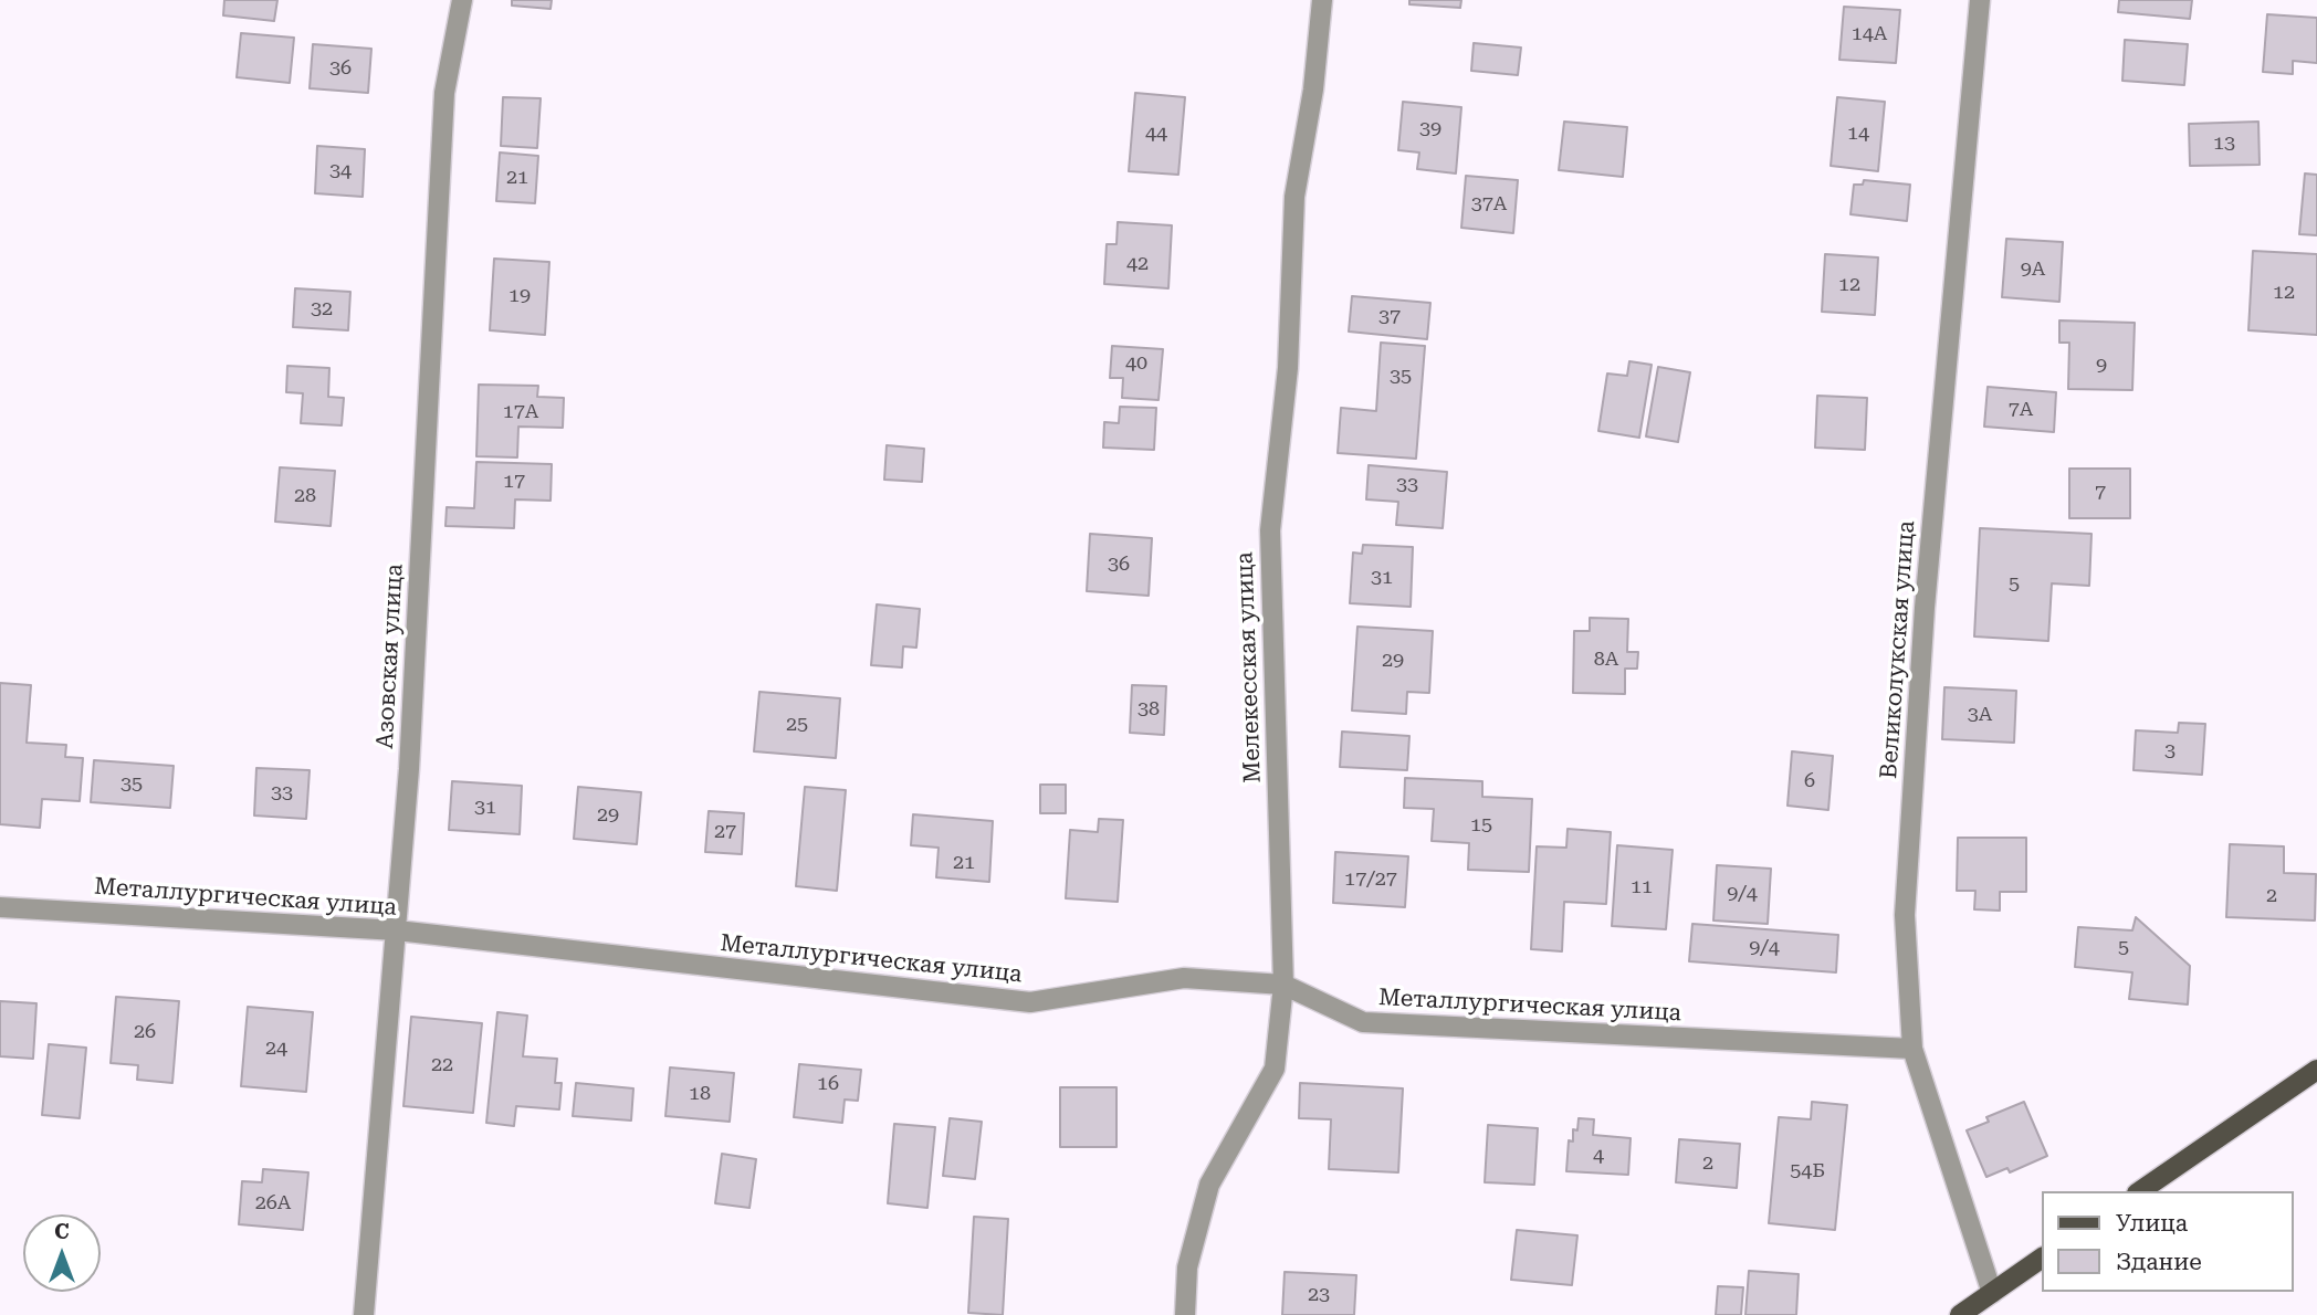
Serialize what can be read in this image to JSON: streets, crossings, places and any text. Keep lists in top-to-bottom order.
{
  "streets": {
    "street": [
      "Великолукская улица",
      "Азовская улица",
      "Мелекесская улица",
      "Металлургическая улица"
    ]
  },
  "crossings": [
    ["Великолукская улица", "Металлургическая улица"],
    ["Азовская улица", "Металлургическая улица"],
    ["Мелекесская улица", "Металлургическая улица"]
  ],
  "house_numbers": [
    "14А",
    "36",
    "39",
    "44",
    "14",
    "13",
    "34",
    "21",
    "37А",
    "42",
    "9А",
    "12",
    "12",
    "19",
    "32",
    "37",
    "40",
    "9",
    "35",
    "7А",
    "17А",
    "17",
    "33",
    "7",
    "28",
    "36",
    "31",
    "5",
    "8А",
    "29",
    "38",
    "3А",
    "25",
    "3",
    "6",
    "35",
    "33",
    "31",
    "29",
    "15",
    "27",
    "21",
    "17/27",
    "11",
    "9/4",
    "2",
    "9/4",
    "5",
    "26",
    "24",
    "22",
    "16",
    "18",
    "4",
    "2",
    "54Б",
    "26А",
    "23"
  ],
  "legend": ["Улица", "Здание"],
  "north": "top"
}
